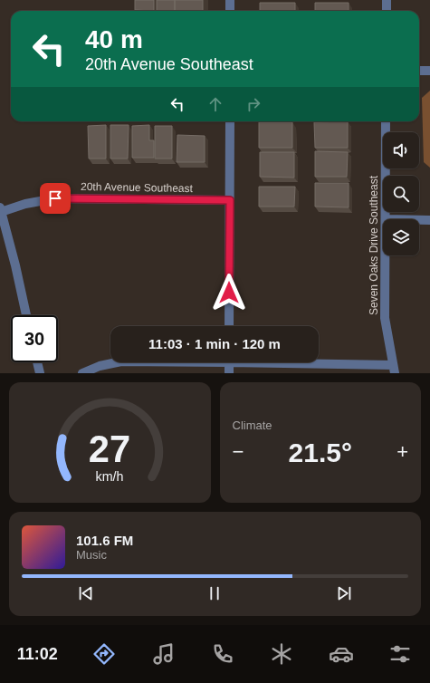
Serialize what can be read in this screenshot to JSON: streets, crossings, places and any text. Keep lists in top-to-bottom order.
{
  "streets": {
    "street": ["20th Avenue Southeast", "Seven Oaks Drive Southeast"]
  },
  "page": {
    "turn": ["40 m", "20th Avenue Southeast"],
    "limit": "30",
    "trip": "11:03 · 1 min · 120 m",
    "tile": "Climate",
    "heat": ["−", "21.5°", "+"],
    "song": ["101.6 FM", "Music"],
    "tabs": "11:02",
    "gauge": ["27", "km/h"]
  }
}
